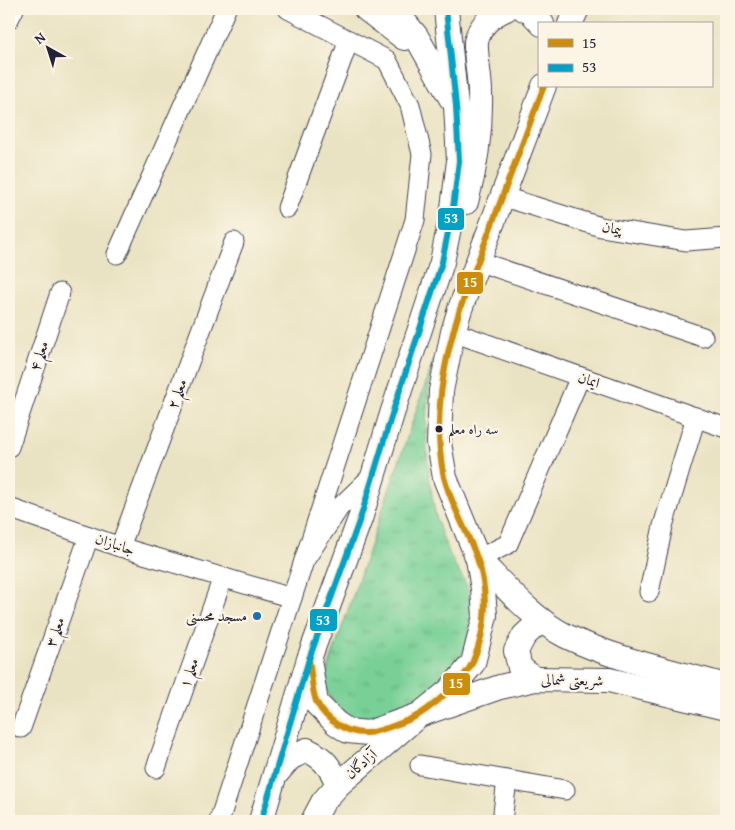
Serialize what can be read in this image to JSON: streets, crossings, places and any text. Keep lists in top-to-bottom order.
{
  "streets": {
    "main road": ["شریعتی شمالی", "آزادگان"],
    "street": [
      "پیمان",
      "معلم ۴",
      "ایمان",
      "معلم ۲",
      "جانبازان",
      "معلم ۳",
      "معلم ۱"
    ]
  },
  "crossings": [
    ["معلم ۲", "جانبازان"],
    ["جانبازان", "معلم ۳"],
    ["جانبازان", "معلم ۱"],
    ["شریعتی شمالی", "آزادگان"]
  ],
  "places": ["سه راه معلم", "مسجد محسنی"],
  "lines": ["transit line 53", "transit line 15"],
  "legend": ["15", "53"],
  "north": "top left"
}
